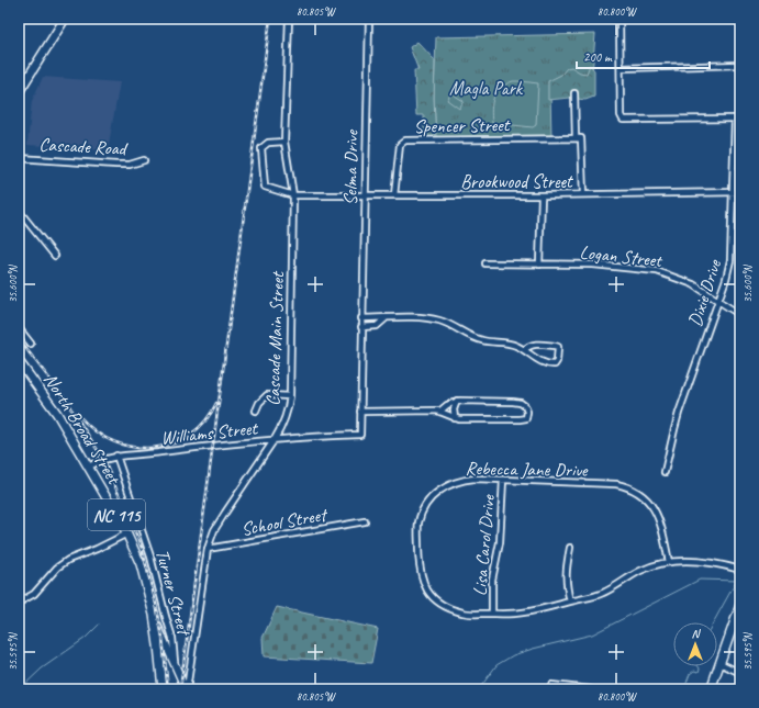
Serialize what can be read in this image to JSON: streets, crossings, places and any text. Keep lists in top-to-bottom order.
{
  "streets": {
    "main road": ["North Broad Street", "NC 115"],
    "street": [
      "Spencer Street",
      "Cascade Road",
      "Selma Drive",
      "Brookwood Street",
      "Logan Street",
      "Dixie Drive",
      "Cascade Main Street",
      "Williams Street",
      "Rebecca Jane Drive",
      "School Street",
      "Lisa Carol Drive",
      "Turner Street"
    ]
  },
  "crossings": [
    ["Spencer Street", "Brookwood Street"],
    ["Selma Drive", "Brookwood Street"],
    ["Selma Drive", "Williams Street"],
    ["Brookwood Street", "Dixie Drive"],
    ["Brookwood Street", "Cascade Main Street"],
    ["Logan Street", "Dixie Drive"],
    ["Cascade Main Street", "Williams Street"],
    ["Cascade Main Street", "School Street"],
    ["North Broad Street", "Williams Street"],
    ["Williams Street", "Turner Street"],
    ["Rebecca Jane Drive", "Lisa Carol Drive"]
  ],
  "parks": ["Magla Park"],
  "scale_bar": "200 m",
  "north": "top",
  "coordinates": [
    "80.805°W",
    "80.800°W",
    "35.600°N",
    "35.595°N"
  ]
}
